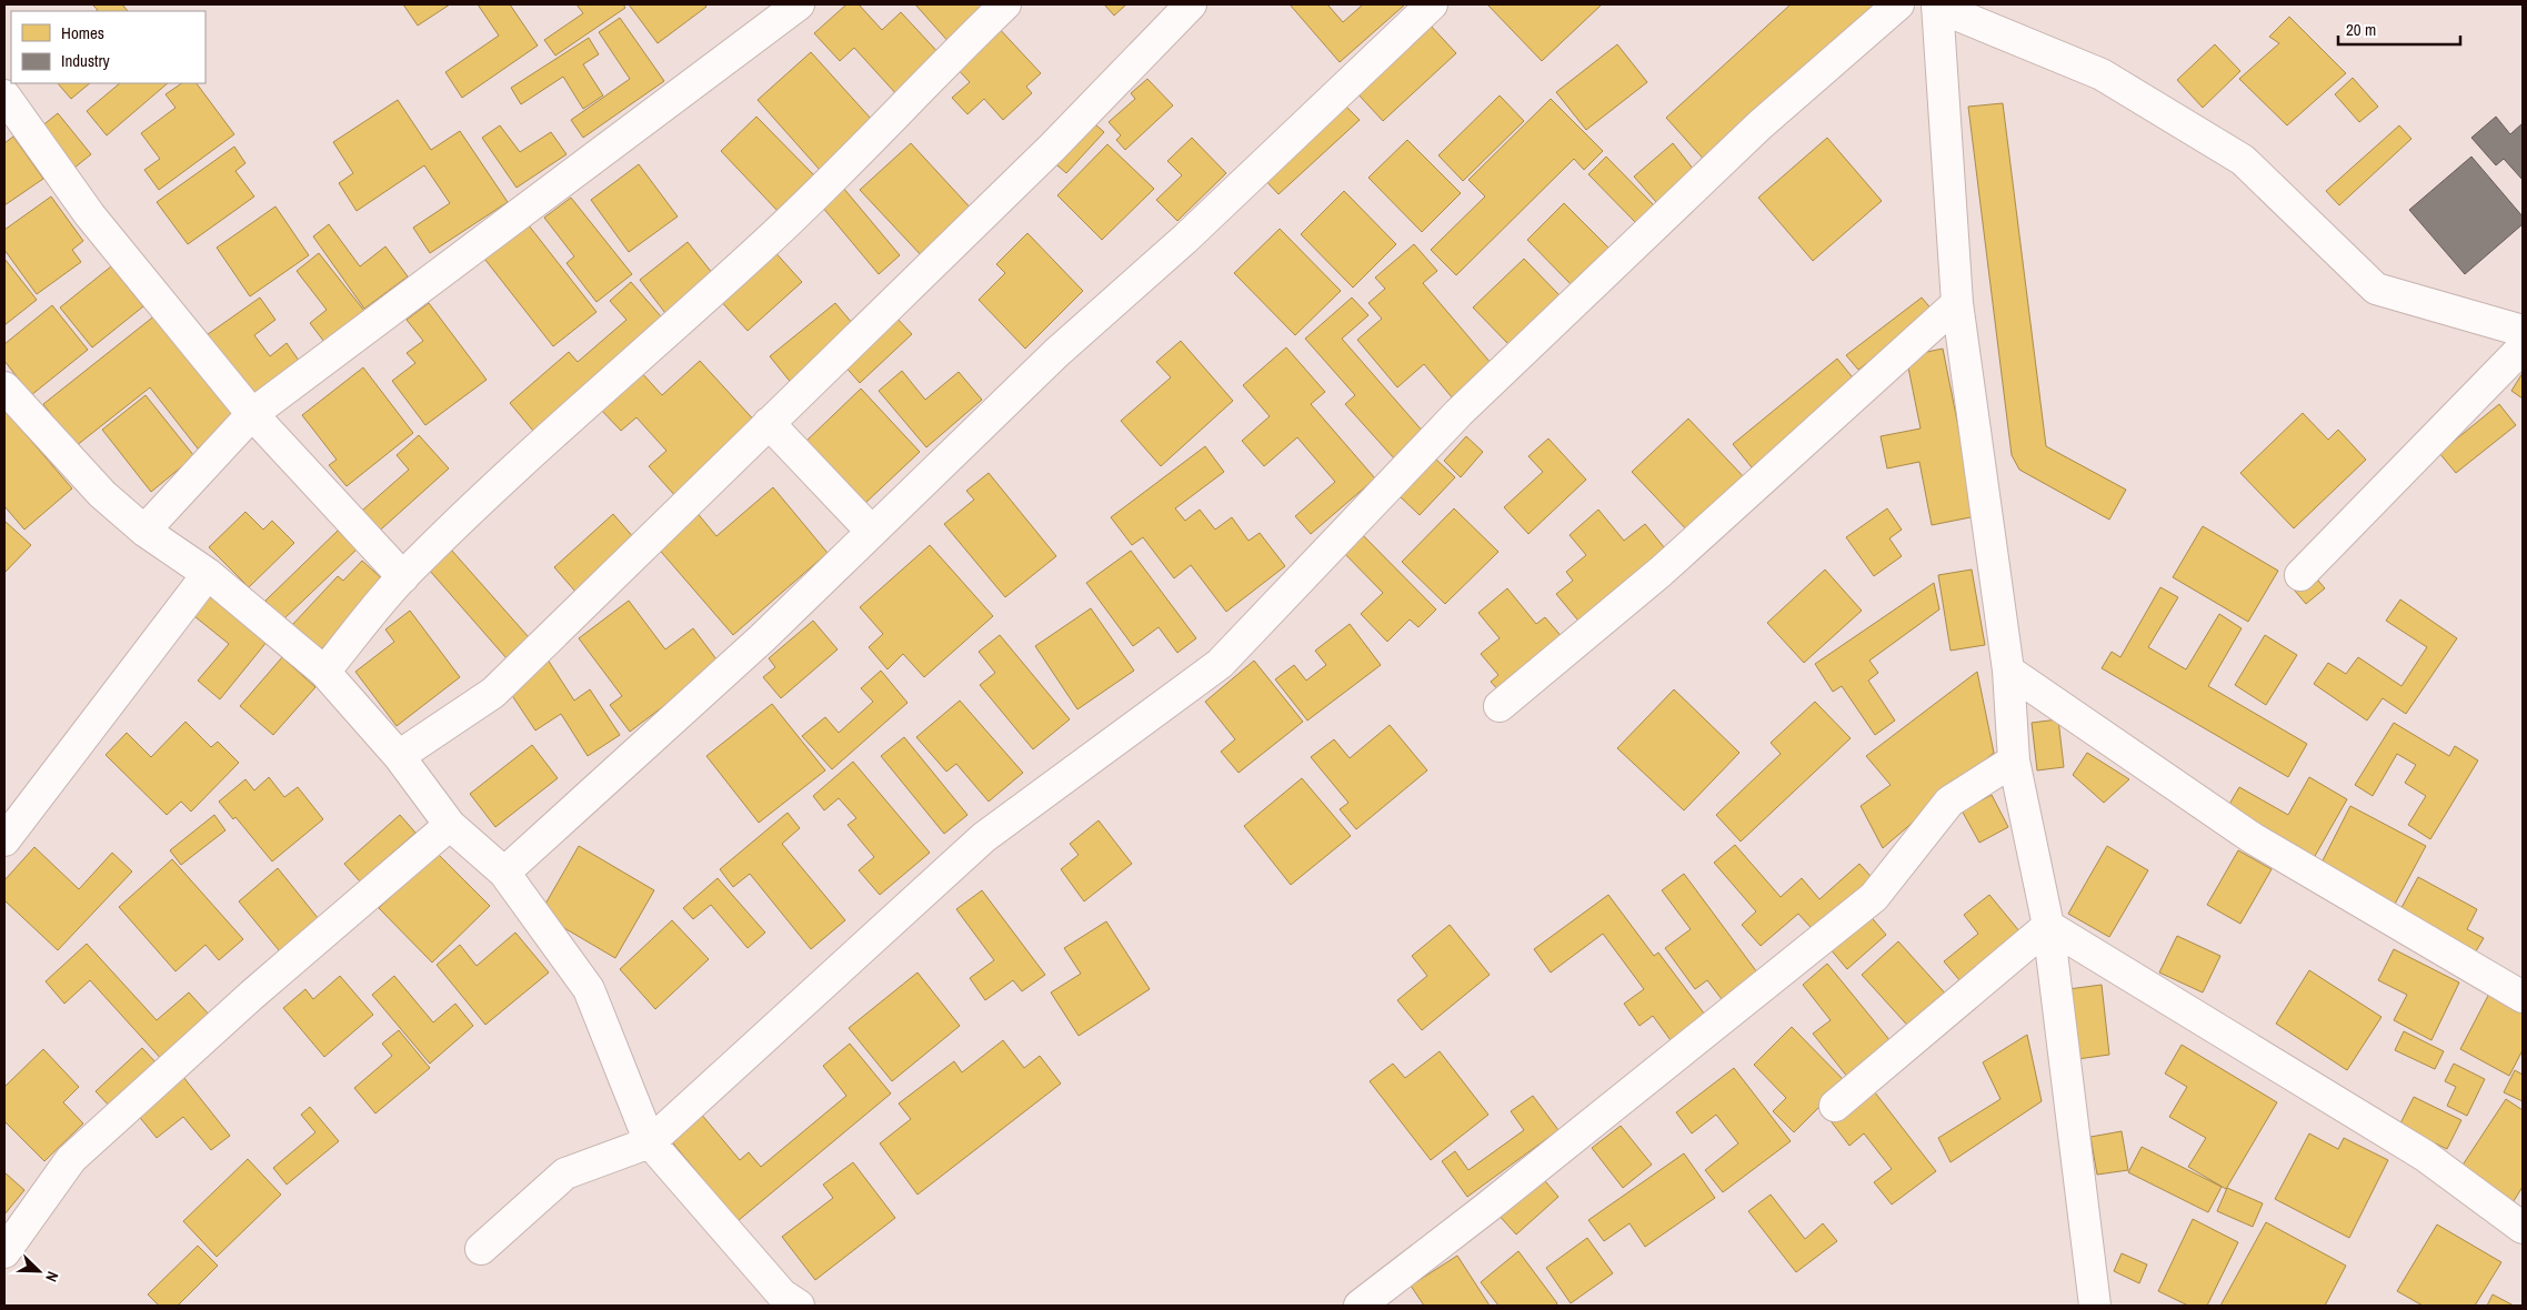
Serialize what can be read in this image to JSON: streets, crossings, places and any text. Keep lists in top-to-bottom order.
{
  "legend": ["Homes", "Industry"],
  "scale_bar": "20 m",
  "north": "bottom right"
}
